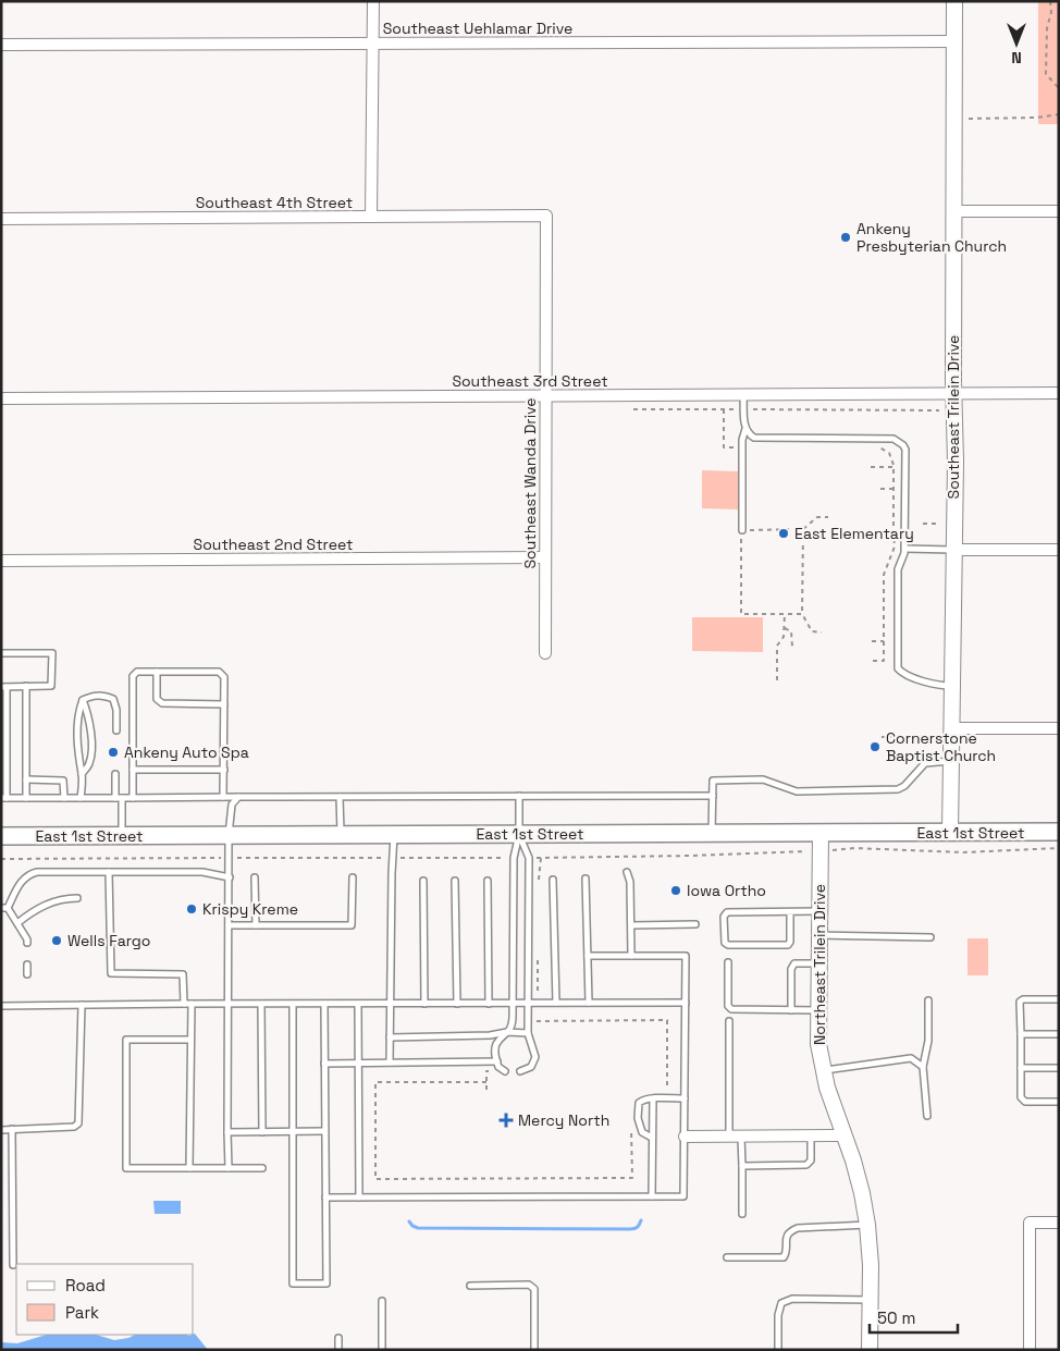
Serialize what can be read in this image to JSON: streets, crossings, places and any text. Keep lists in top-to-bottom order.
{
  "streets": {
    "main road": ["East 1st Street"],
    "street": [
      "Southeast Uehlamar Drive",
      "Southeast 4th Street",
      "Southeast 3rd Street",
      "Southeast Trilein Drive",
      "Southeast Wanda Drive",
      "Southeast 2nd Street",
      "Northeast Trilein Drive"
    ]
  },
  "crossings": [
    ["Southeast Uehlamar Drive", "Southeast Trilein Drive"],
    ["Southeast 4th Street", "Southeast Wanda Drive"],
    ["Southeast 3rd Street", "Southeast Trilein Drive"],
    ["Southeast 3rd Street", "Southeast Wanda Drive"],
    ["Southeast Trilein Drive", "East 1st Street"],
    ["Southeast Wanda Drive", "Southeast 2nd Street"],
    ["East 1st Street", "Northeast Trilein Drive"]
  ],
  "places": {
    "other": [
      "Ankeny Presbyterian Church",
      "East Elementary",
      "Cornerstone Baptist Church",
      "Ankeny Auto Spa",
      "Iowa Ortho",
      "Krispy Kreme",
      "Wells Fargo"
    ],
    "health": ["Mercy North"]
  },
  "legend": ["Road", "Park"],
  "scale_bar": "50 m",
  "north": "bottom"
}
